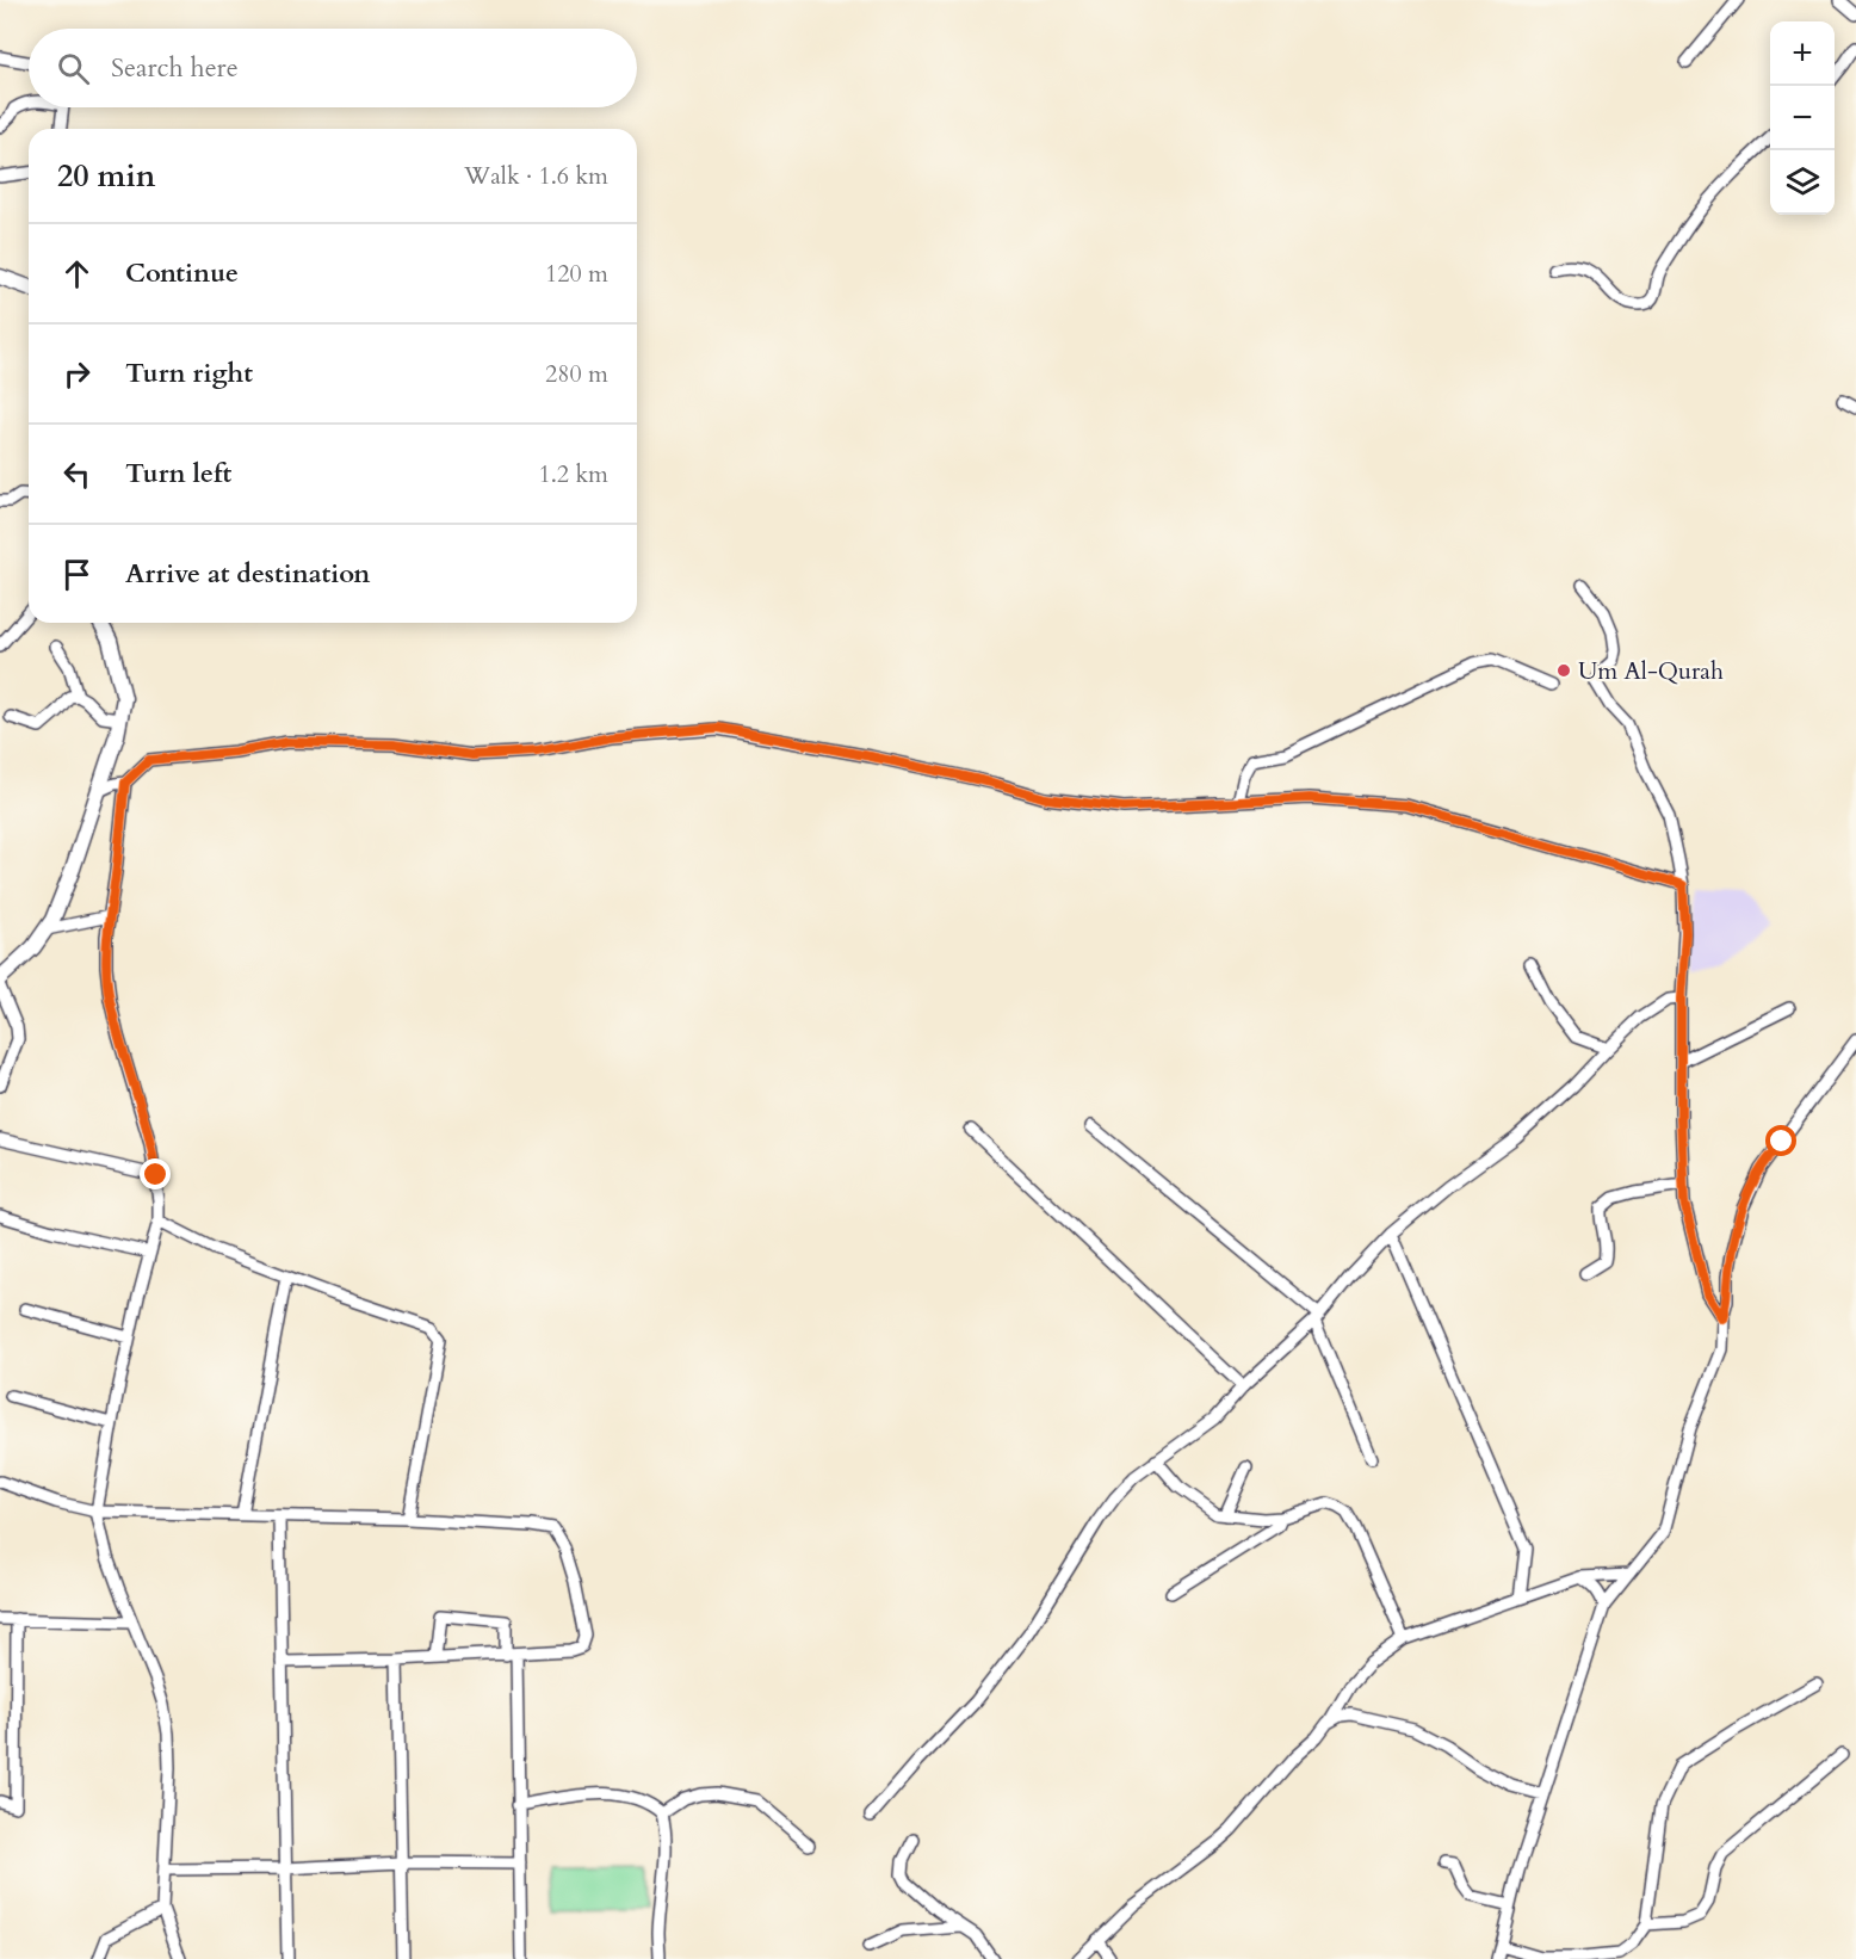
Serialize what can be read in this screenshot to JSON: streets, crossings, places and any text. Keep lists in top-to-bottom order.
{
  "places": ["Um Al-Qurah"],
  "page": {
    "map_buttons": ["+", "−"],
    "search": "Search here",
    "heading": ["20 min", "Walk · 1.6 km"],
    "list": [
      ["Continue", "120 m"],
      ["Turn right", "280 m"],
      ["Turn left", "1.2 km"],
      "Arrive at destination"
    ]
  }
}
